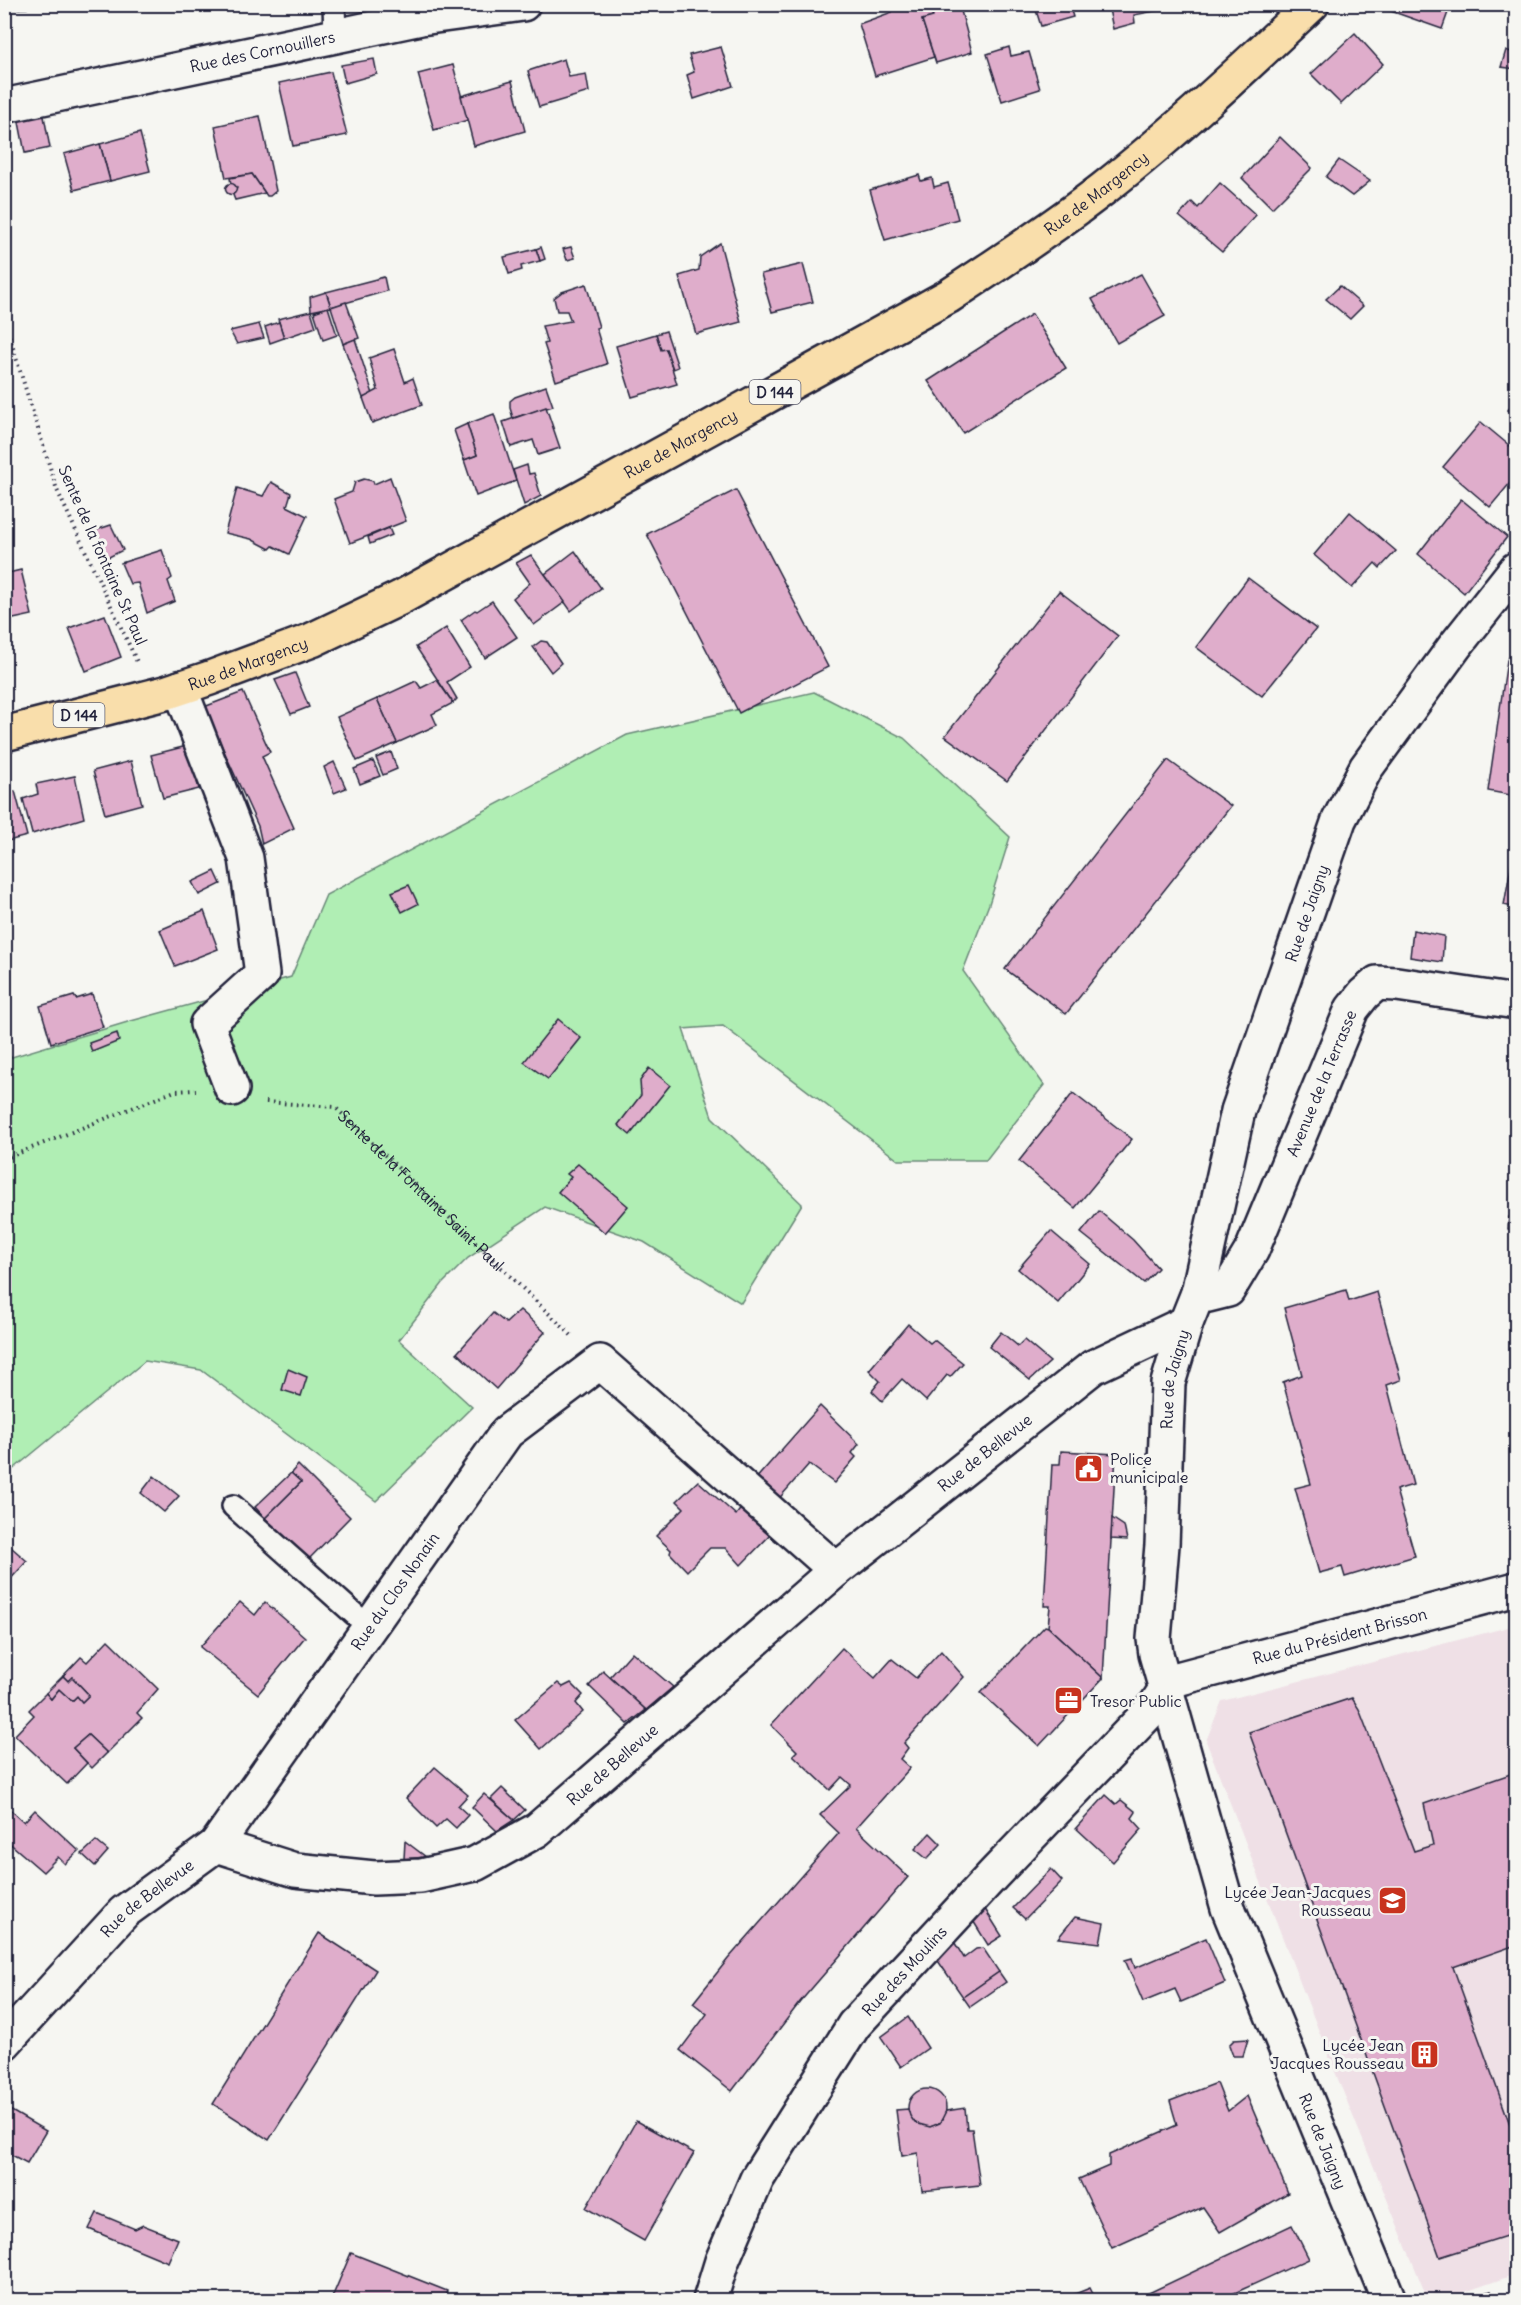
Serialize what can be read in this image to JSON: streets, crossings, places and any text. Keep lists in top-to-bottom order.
{
  "streets": {
    "main road": ["Rue de Margency", "D 144"],
    "street": [
      "Rue des Cornouillers",
      "Rue de Jaigny",
      "Avenue de la Terrasse",
      "Rue de Bellevue",
      "Rue du Clos Nonain",
      "Rue du Président Brisson",
      "Rue des Moulins"
    ],
    "path": ["Sente de la fontaine St Paul", "Sente de la Fontaine Saint-Paul"]
  },
  "crossings": [
    ["Rue de Margency", "Sente de la fontaine St Paul"],
    ["Rue de Jaigny", "Avenue de la Terrasse"],
    ["Rue de Jaigny", "Rue de Bellevue"],
    ["Rue de Jaigny", "Rue du Président Brisson"],
    ["Rue de Jaigny", "Rue des Moulins"],
    ["Sente de la Fontaine Saint-Paul", "Rue du Clos Nonain"],
    ["Rue de Bellevue", "Rue du Clos Nonain"],
    ["Rue du Président Brisson", "Rue des Moulins"]
  ],
  "places": {
    "public building": ["Police municipale"],
    "office": ["Tresor Public"],
    "school or university": ["Lycée Jean-Jacques Rousseau"],
    "building": ["Lycée Jean Jacques Rousseau"]
  }
}
